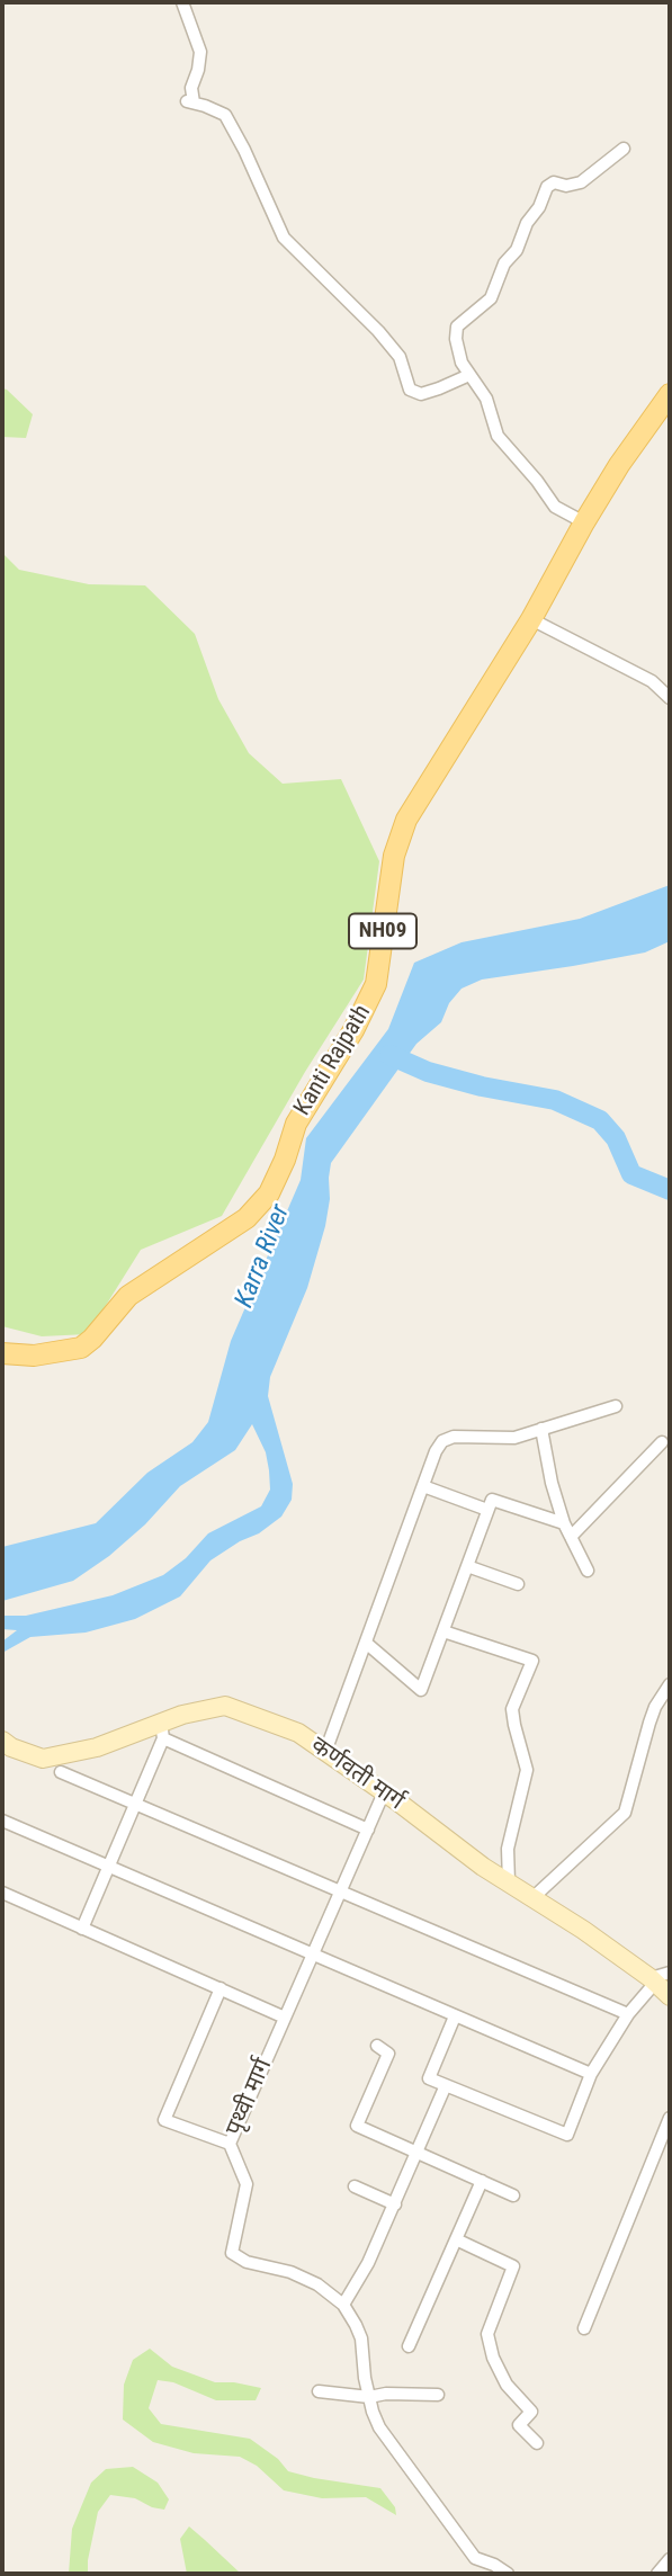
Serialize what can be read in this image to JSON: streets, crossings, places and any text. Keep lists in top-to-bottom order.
{
  "streets": {
    "main road": ["NH09", "Kanti Rajpath", "कर्णवती मार्ग"],
    "street": ["पृथ्वी मार्ग"]
  },
  "crossings": [
    ["कर्णवती मार्ग", "पृथ्वी मार्ग"]
  ],
  "water": ["Karra River"]
}
